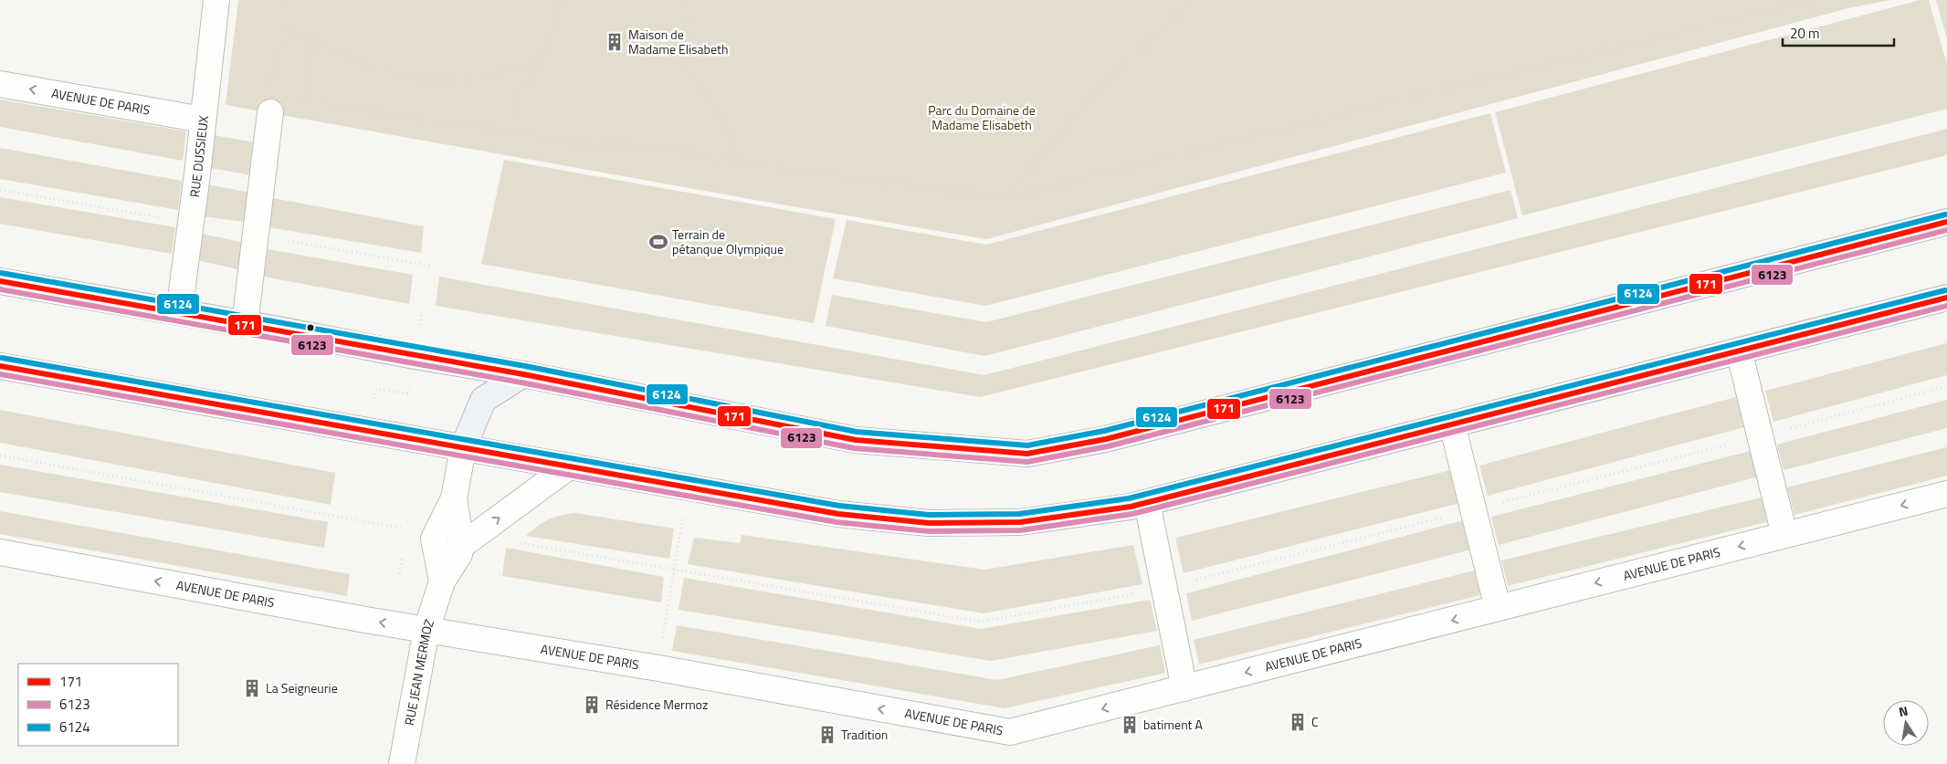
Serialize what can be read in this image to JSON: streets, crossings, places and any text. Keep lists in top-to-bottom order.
{
  "streets": {
    "street": ["AVENUE DE PARIS", "RUE DUSSIEUX", "RUE JEAN MERMOZ"]
  },
  "crossings": [
    ["AVENUE DE PARIS", "RUE DUSSIEUX"],
    ["AVENUE DE PARIS", "RUE JEAN MERMOZ"]
  ],
  "one_way": ["AVENUE DE PARIS"],
  "parks": ["Parc du Domaine de Madame Elisabeth"],
  "places": {
    "building": [
      "Maison de Madame Elisabeth",
      "La Seigneurie",
      "Résidence Mermoz",
      "C",
      "batiment A",
      "Tradition"
    ],
    "sports": ["Terrain de pétanque Olympique"]
  },
  "lines": ["transit line 6124", "transit line 171", "transit line 6123"],
  "legend": ["171", "6123", "6124"],
  "scale_bar": "20 m",
  "north": "top"
}
